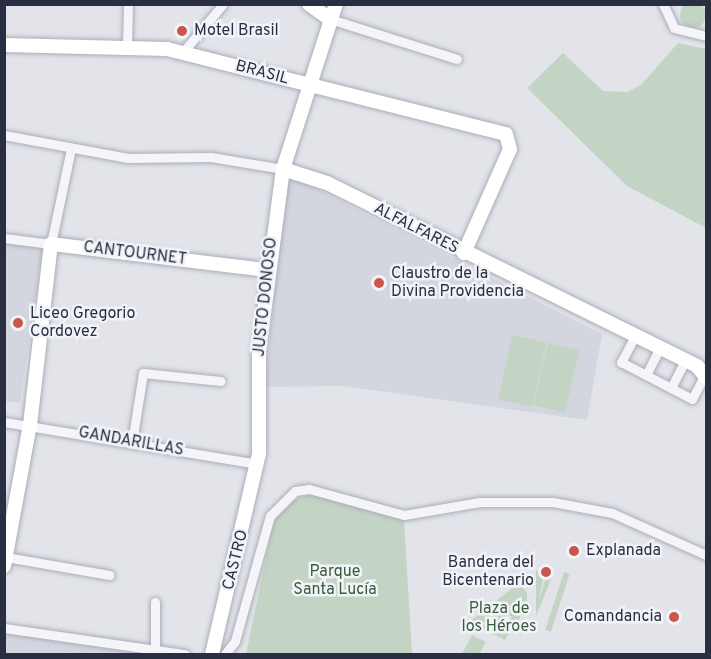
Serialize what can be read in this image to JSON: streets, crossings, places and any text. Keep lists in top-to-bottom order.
{
  "streets": {
    "street": [
      "BRASIL",
      "ALFALFARES",
      "CANTOURNET",
      "JUSTO DONOSO",
      "GANDARILLAS",
      "CASTRO"
    ]
  },
  "crossings": [
    ["BRASIL", "ALFALFARES"],
    ["BRASIL", "JUSTO DONOSO"],
    ["ALFALFARES", "JUSTO DONOSO"],
    ["CANTOURNET", "JUSTO DONOSO"],
    ["JUSTO DONOSO", "GANDARILLAS"],
    ["JUSTO DONOSO", "CASTRO"],
    ["GANDARILLAS", "CASTRO"]
  ],
  "parks": ["Parque Santa Lucía", "Plaza de los Héroes"],
  "places": [
    "Motel Brasil",
    "Claustro de la Divina Providencia",
    "Liceo Gregorio Cordovez",
    "Explanada",
    "Bandera del Bicentenario",
    "Comandancia"
  ]
}
